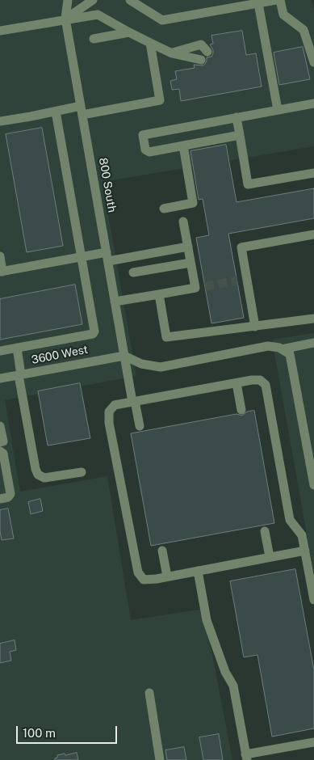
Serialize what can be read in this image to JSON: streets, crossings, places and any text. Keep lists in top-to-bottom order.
{
  "streets": {
    "street": ["800 South", "3600 West"]
  },
  "crossings": [
    ["800 South", "3600 West"]
  ],
  "scale_bar": "100 m"
}
